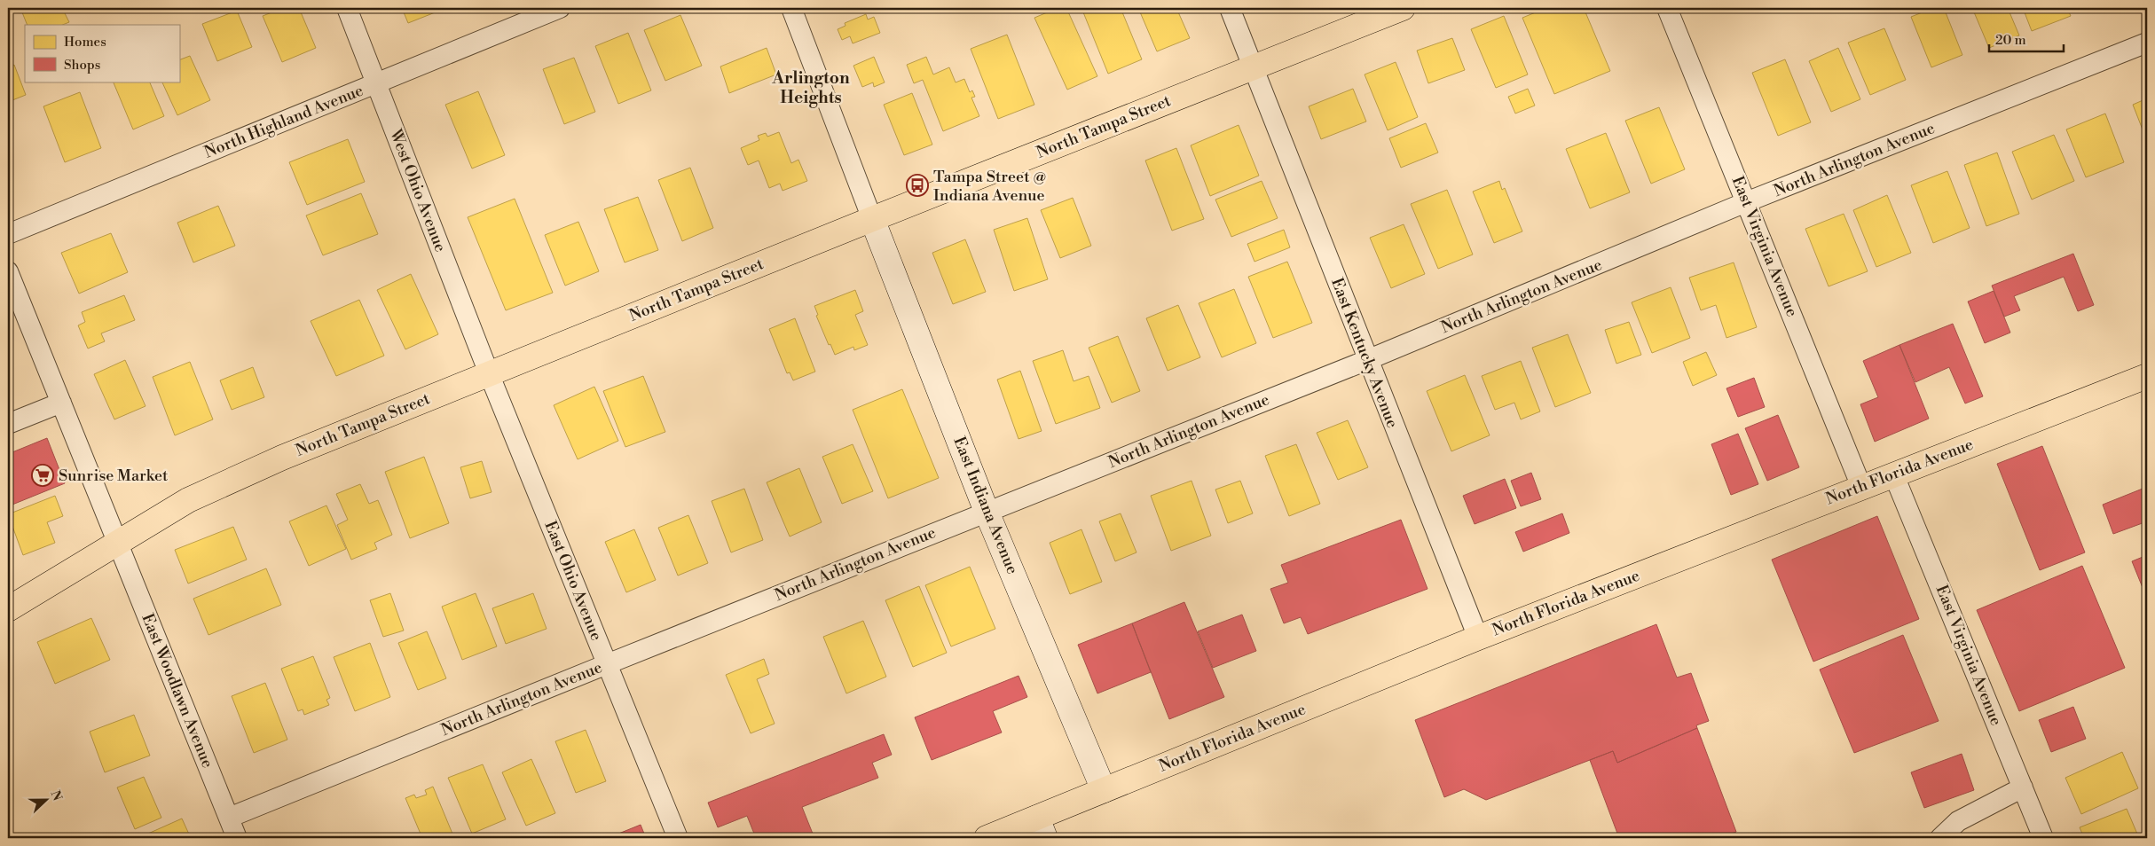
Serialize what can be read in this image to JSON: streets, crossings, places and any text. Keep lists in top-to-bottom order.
{
  "streets": {
    "main road": ["North Tampa Street", "North Florida Avenue"],
    "street": [
      "North Highland Avenue",
      "North Arlington Avenue",
      "West Ohio Avenue",
      "East Virginia Avenue",
      "East Kentucky Avenue",
      "East Indiana Avenue",
      "East Ohio Avenue",
      "East Woodlawn Avenue"
    ]
  },
  "crossings": [
    ["North Highland Avenue", "West Ohio Avenue"],
    ["North Tampa Street", "West Ohio Avenue"],
    ["North Tampa Street", "East Kentucky Avenue"],
    ["North Tampa Street", "East Indiana Avenue"],
    ["North Tampa Street", "East Ohio Avenue"],
    ["North Tampa Street", "East Woodlawn Avenue"],
    ["North Arlington Avenue", "East Virginia Avenue"],
    ["North Arlington Avenue", "East Kentucky Avenue"],
    ["North Arlington Avenue", "East Indiana Avenue"],
    ["North Arlington Avenue", "East Ohio Avenue"],
    ["North Arlington Avenue", "East Woodlawn Avenue"],
    ["West Ohio Avenue", "East Ohio Avenue"],
    ["East Virginia Avenue", "North Florida Avenue"],
    ["East Kentucky Avenue", "North Florida Avenue"],
    ["North Florida Avenue", "East Indiana Avenue"]
  ],
  "districts": ["Arlington Heights"],
  "places": {
    "bus stop": ["Tampa Street @ Indiana Avenue"],
    "supermarket": ["Sunrise Market"]
  },
  "legend": ["Homes", "Shops"],
  "scale_bar": "20 m",
  "north": "right"
}
